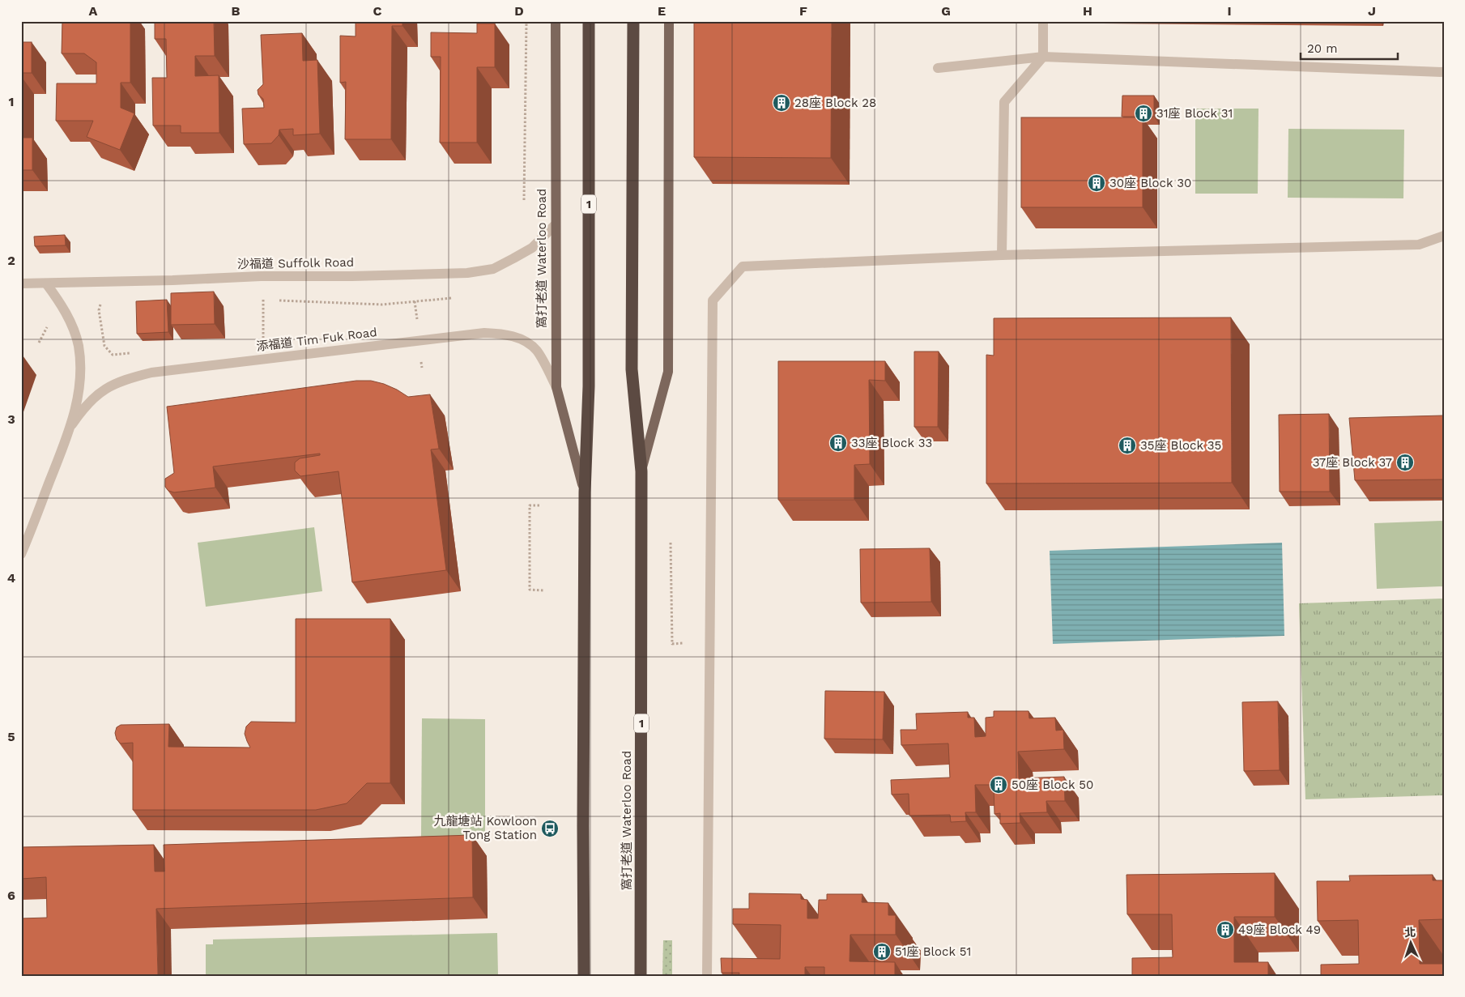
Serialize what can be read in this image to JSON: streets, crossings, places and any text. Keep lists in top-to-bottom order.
{
  "streets": {
    "highway": ["1", "窩打老道 Waterloo Road"],
    "street": ["沙福道 Suffolk Road", "添福道 Tim Fuk Road"]
  },
  "crossings": [
    ["窩打老道 Waterloo Road", "沙福道 Suffolk Road"],
    ["窩打老道 Waterloo Road", "添福道 Tim Fuk Road"],
    ["沙福道 Suffolk Road", "添福道 Tim Fuk Road"]
  ],
  "places": {
    "building": [
      "28座 Block 28",
      "31座 Block 31",
      "30座 Block 30",
      "33座 Block 33",
      "35座 Block 35",
      "37座 Block 37",
      "50座 Block 50",
      "49座 Block 49",
      "51座 Block 51"
    ],
    "bus stop": ["九龍塘站 Kowloon Tong Station"]
  },
  "scale_bar": "20 m",
  "north": "top",
  "grid": {
    "columns": [
      "A",
      "B",
      "C",
      "D",
      "E",
      "F",
      "G",
      "H",
      "I",
      "J"
    ],
    "rows": [
      "1",
      "2",
      "3",
      "4",
      "5",
      "6"
    ]
  }
}
